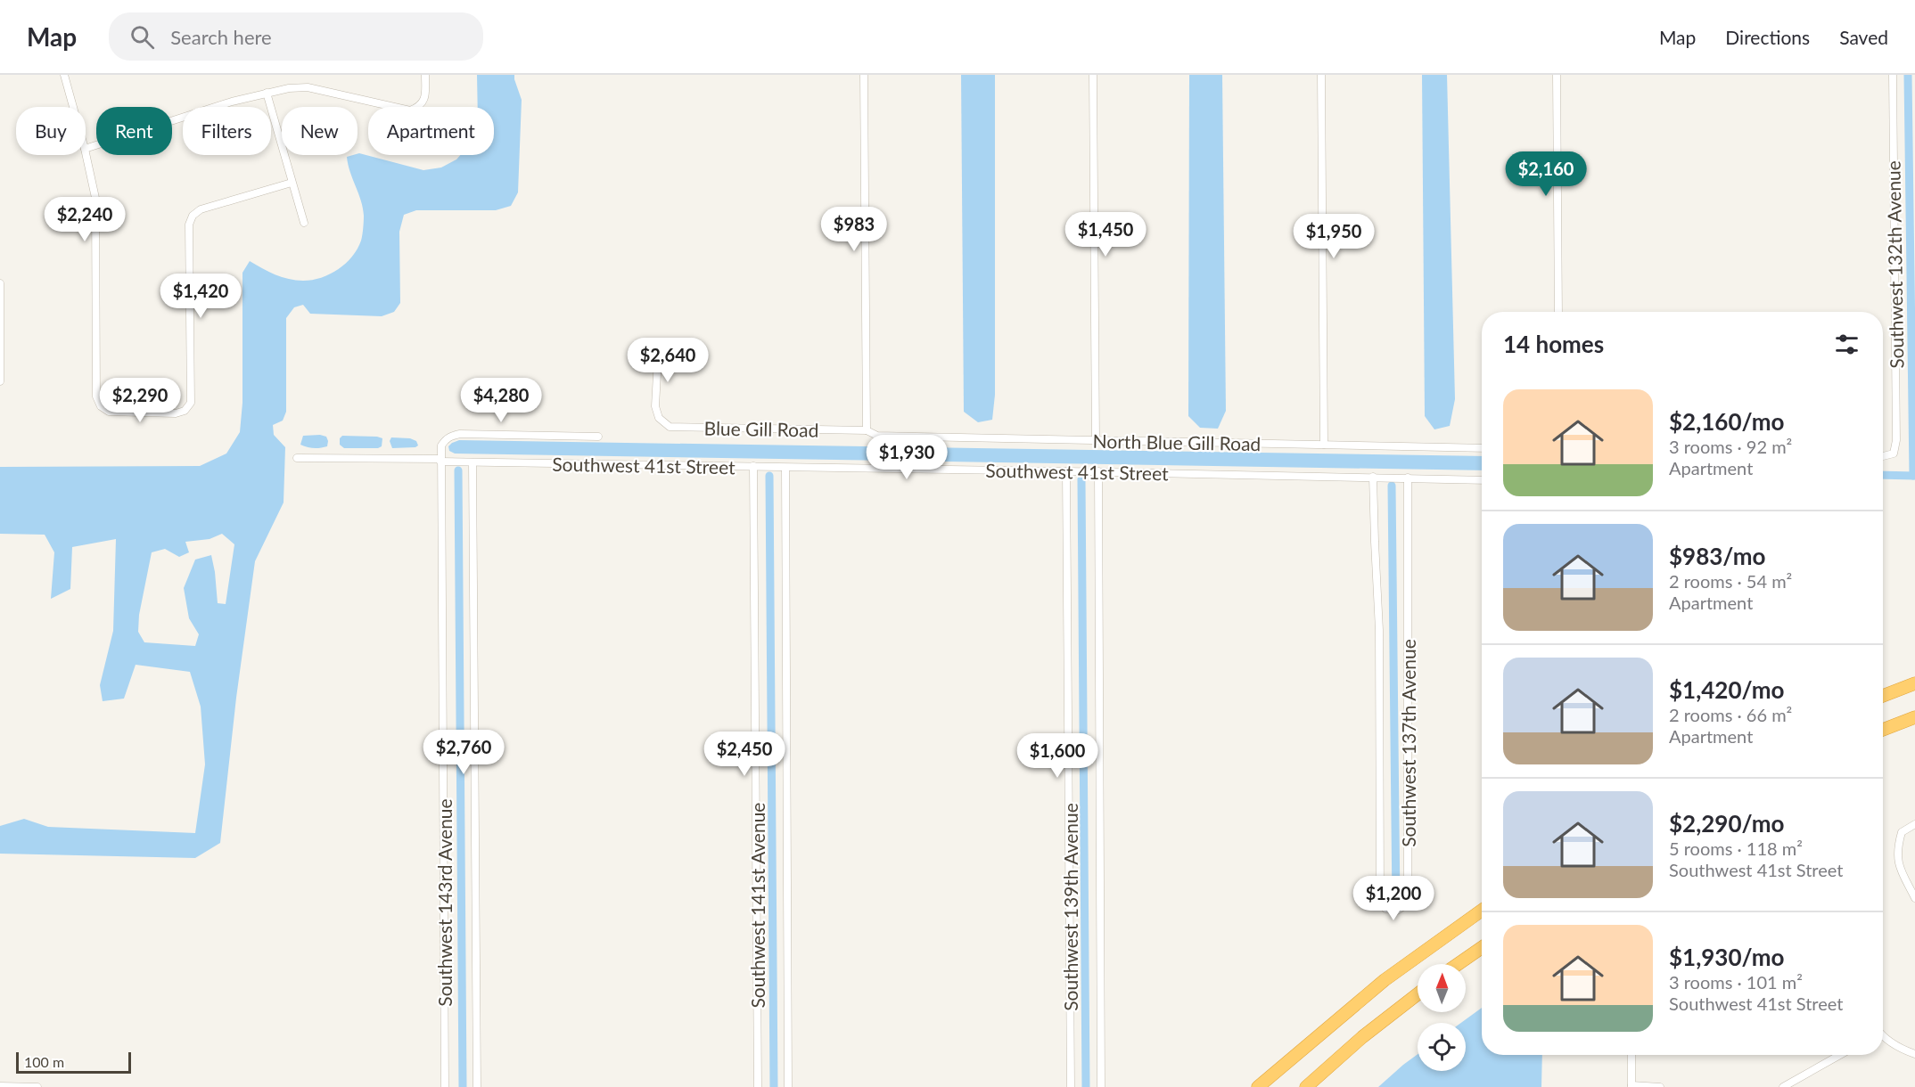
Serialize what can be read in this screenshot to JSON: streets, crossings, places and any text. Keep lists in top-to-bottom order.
{
  "streets": {
    "street": [
      "Southwest 132th Avenue",
      "Blue Gill Road",
      "North Blue Gill Road",
      "Southwest 41st Street",
      "Southwest 137th Avenue",
      "Southwest 143rd Avenue",
      "Southwest 141st Avenue",
      "Southwest 139th Avenue"
    ]
  },
  "crossings": [
    ["Blue Gill Road", "North Blue Gill Road"],
    ["Southwest 41st Street", "Southwest 137th Avenue"],
    ["Southwest 41st Street", "Southwest 143rd Avenue"],
    ["Southwest 41st Street", "Southwest 141st Avenue"],
    ["Southwest 41st Street", "Southwest 139th Avenue"]
  ],
  "scale_bar": "100 m",
  "north": "top",
  "page": {
    "header": "Map",
    "search": "Search here",
    "nav": ["Map", "Directions", "Saved"],
    "chip": [
      "Buy",
      "Rent",
      "Filters",
      "New",
      "Apartment"
    ],
    "price": [
      "$2,160",
      "$2,240",
      "$983",
      "$1,450",
      "$1,950",
      "$1,420",
      "$2,640",
      "$2,290",
      "$4,280",
      "$1,930",
      "$2,760",
      "$2,450",
      "$1,600",
      "$1,200"
    ],
    "heading": "14 homes",
    "list": [
      {
        "name": "$2,160/mo",
        "note": "3 rooms · 92 m² · Apartment"
      },
      {
        "name": "$983/mo",
        "note": "2 rooms · 54 m² · Apartment"
      },
      {
        "name": "$1,420/mo",
        "note": "2 rooms · 66 m² · Apartment"
      },
      {
        "name": "$2,290/mo",
        "note": "5 rooms · 118 m² · Southwest 41st Street"
      },
      {
        "name": "$1,930/mo",
        "note": "3 rooms · 101 m² · Southwest 41st Street"
      }
    ],
    "scale": "100 m"
  }
}
